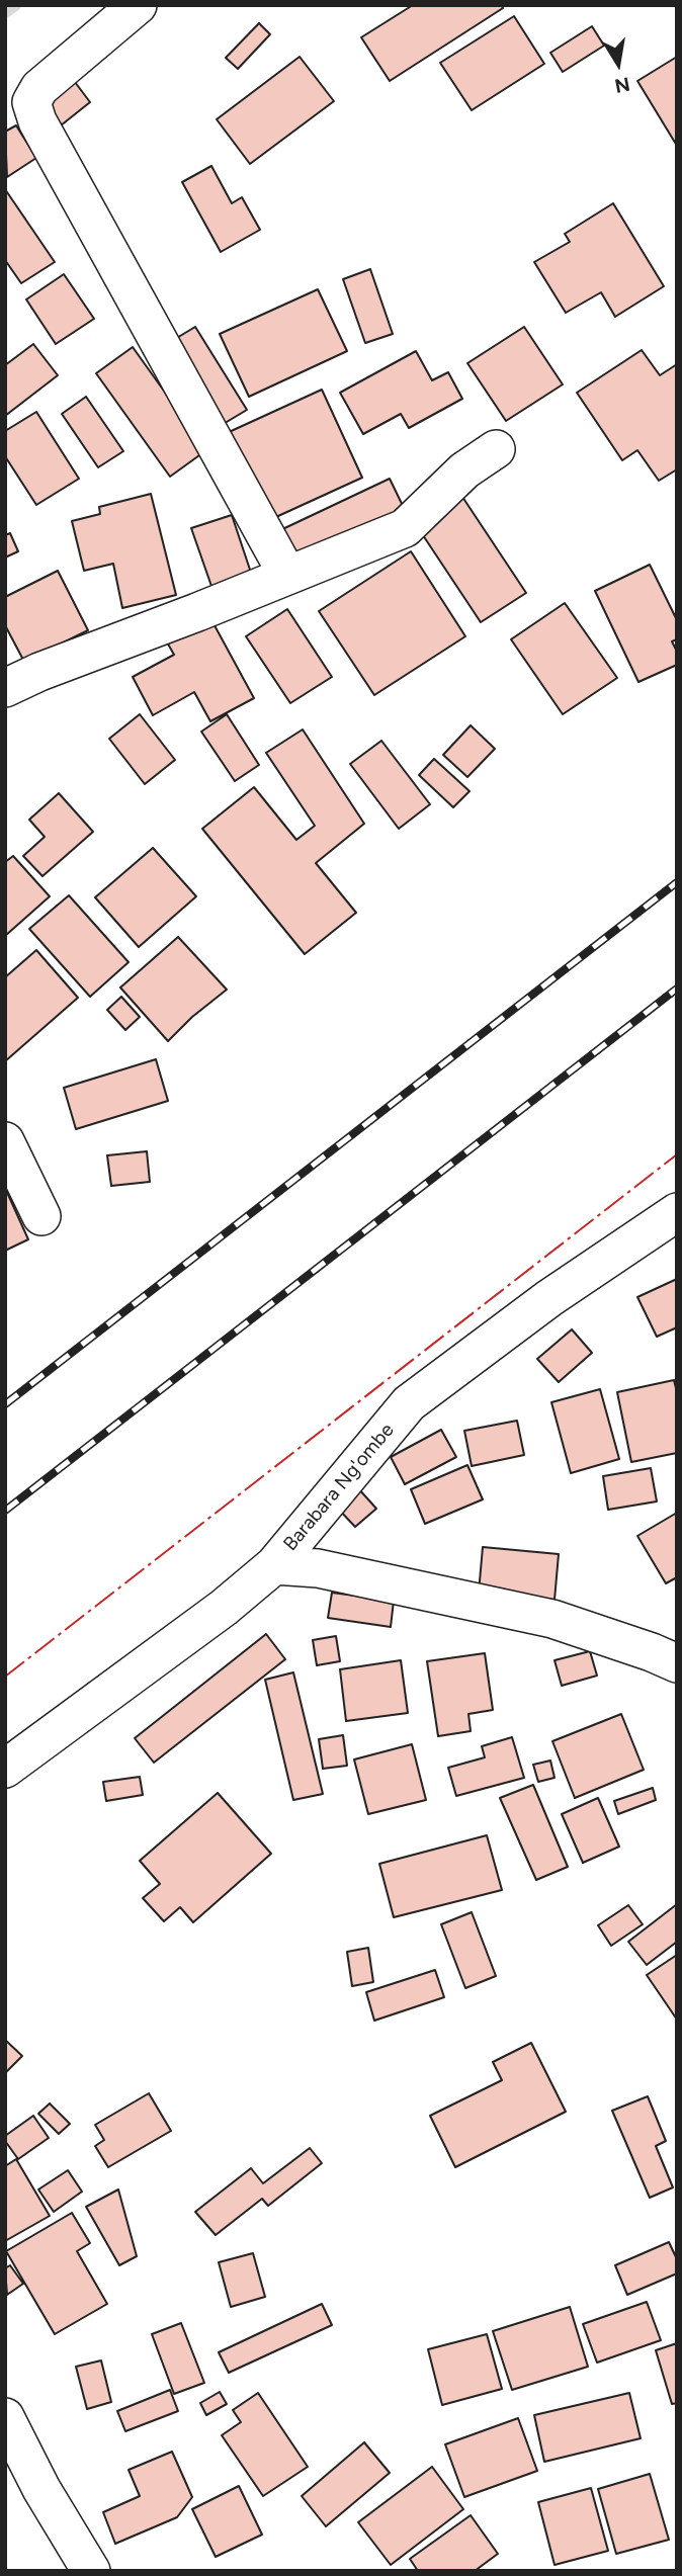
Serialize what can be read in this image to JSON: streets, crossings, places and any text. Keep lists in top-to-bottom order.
{
  "streets": {
    "street": ["Barabara Ng'ombe"]
  },
  "north": "bottom"
}
